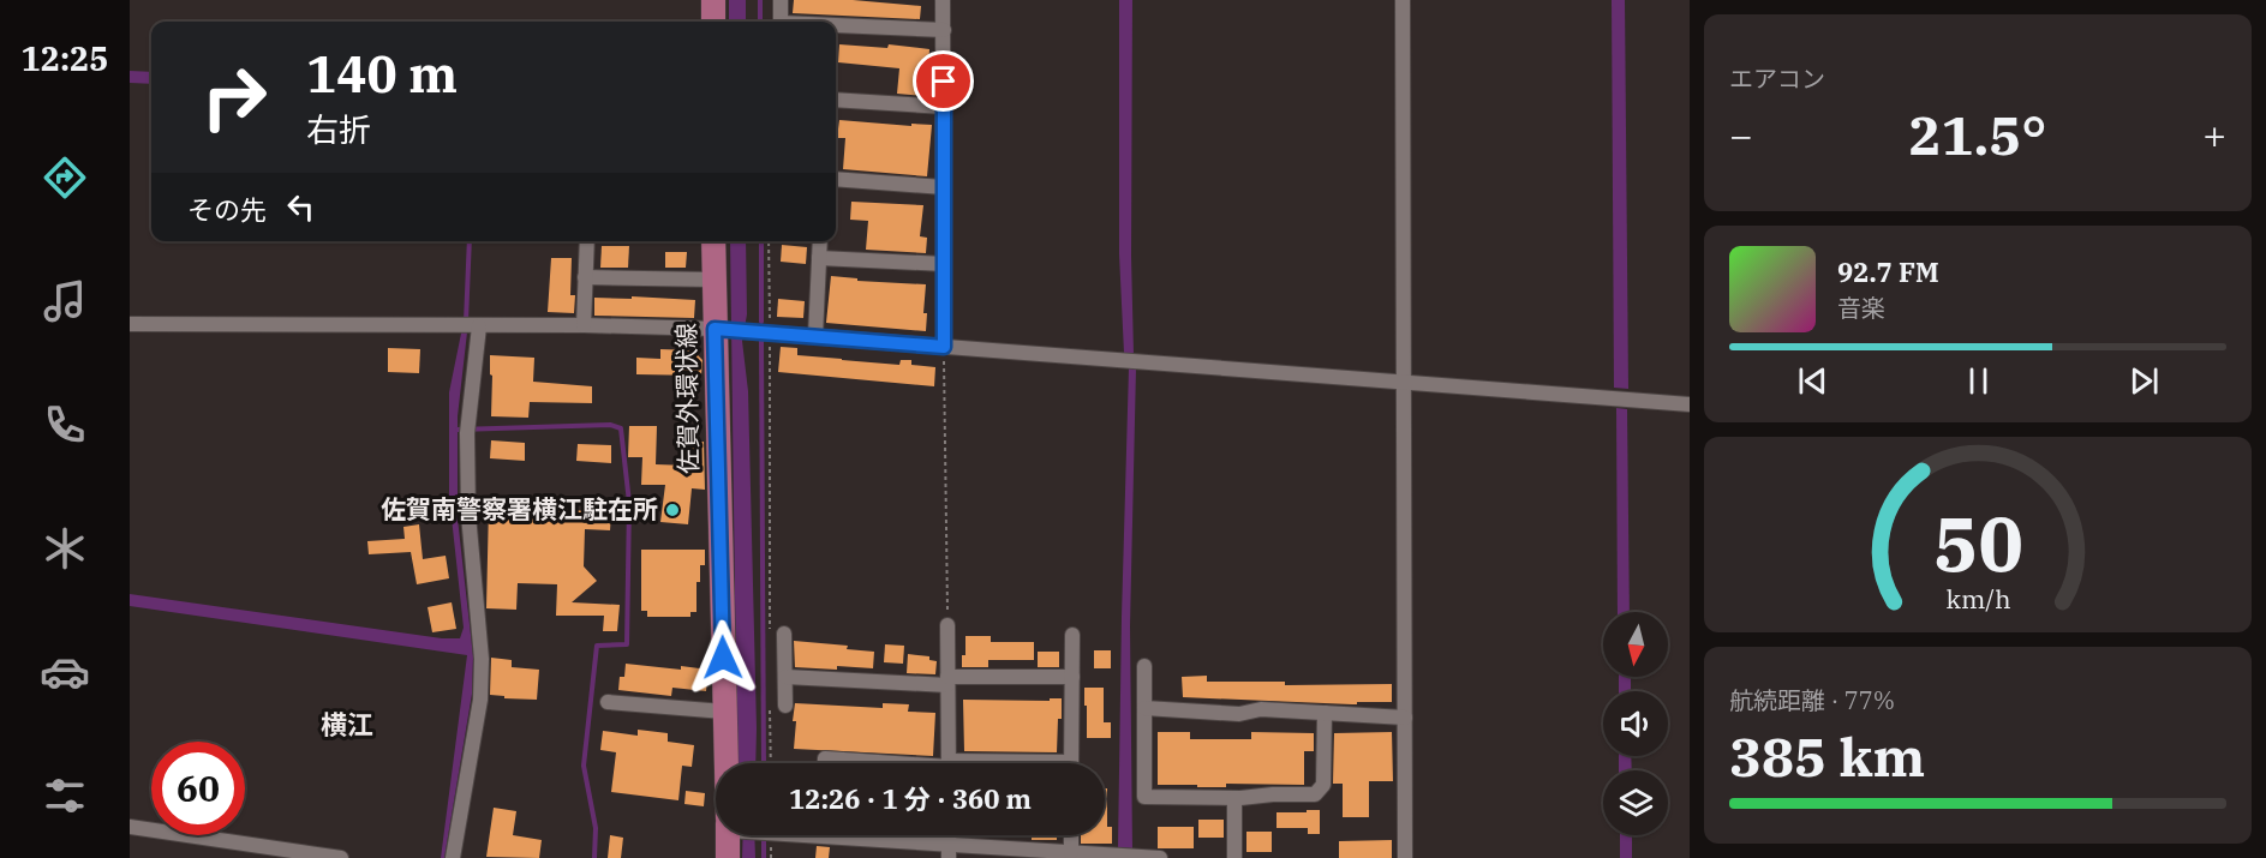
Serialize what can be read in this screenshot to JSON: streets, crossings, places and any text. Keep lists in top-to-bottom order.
{
  "streets": {
    "main road": ["佐賀外環状線"]
  },
  "districts": ["横江"],
  "places": ["佐賀南警察署横江駐在所"],
  "north": "bottom",
  "page": {
    "tabs": "12:25",
    "tile": [
      "エアコン",
      ["航続距離 · 77%", "385 km"]
    ],
    "turn": ["140 m", "右折"],
    "heat": ["−", "21.5°", "+"],
    "then": "その先",
    "song": ["92.7 FM", "音楽"],
    "limit": "60",
    "trip": "12:26 · 1 分 · 360 m",
    "gauge": ["50", "km/h"]
  }
}
